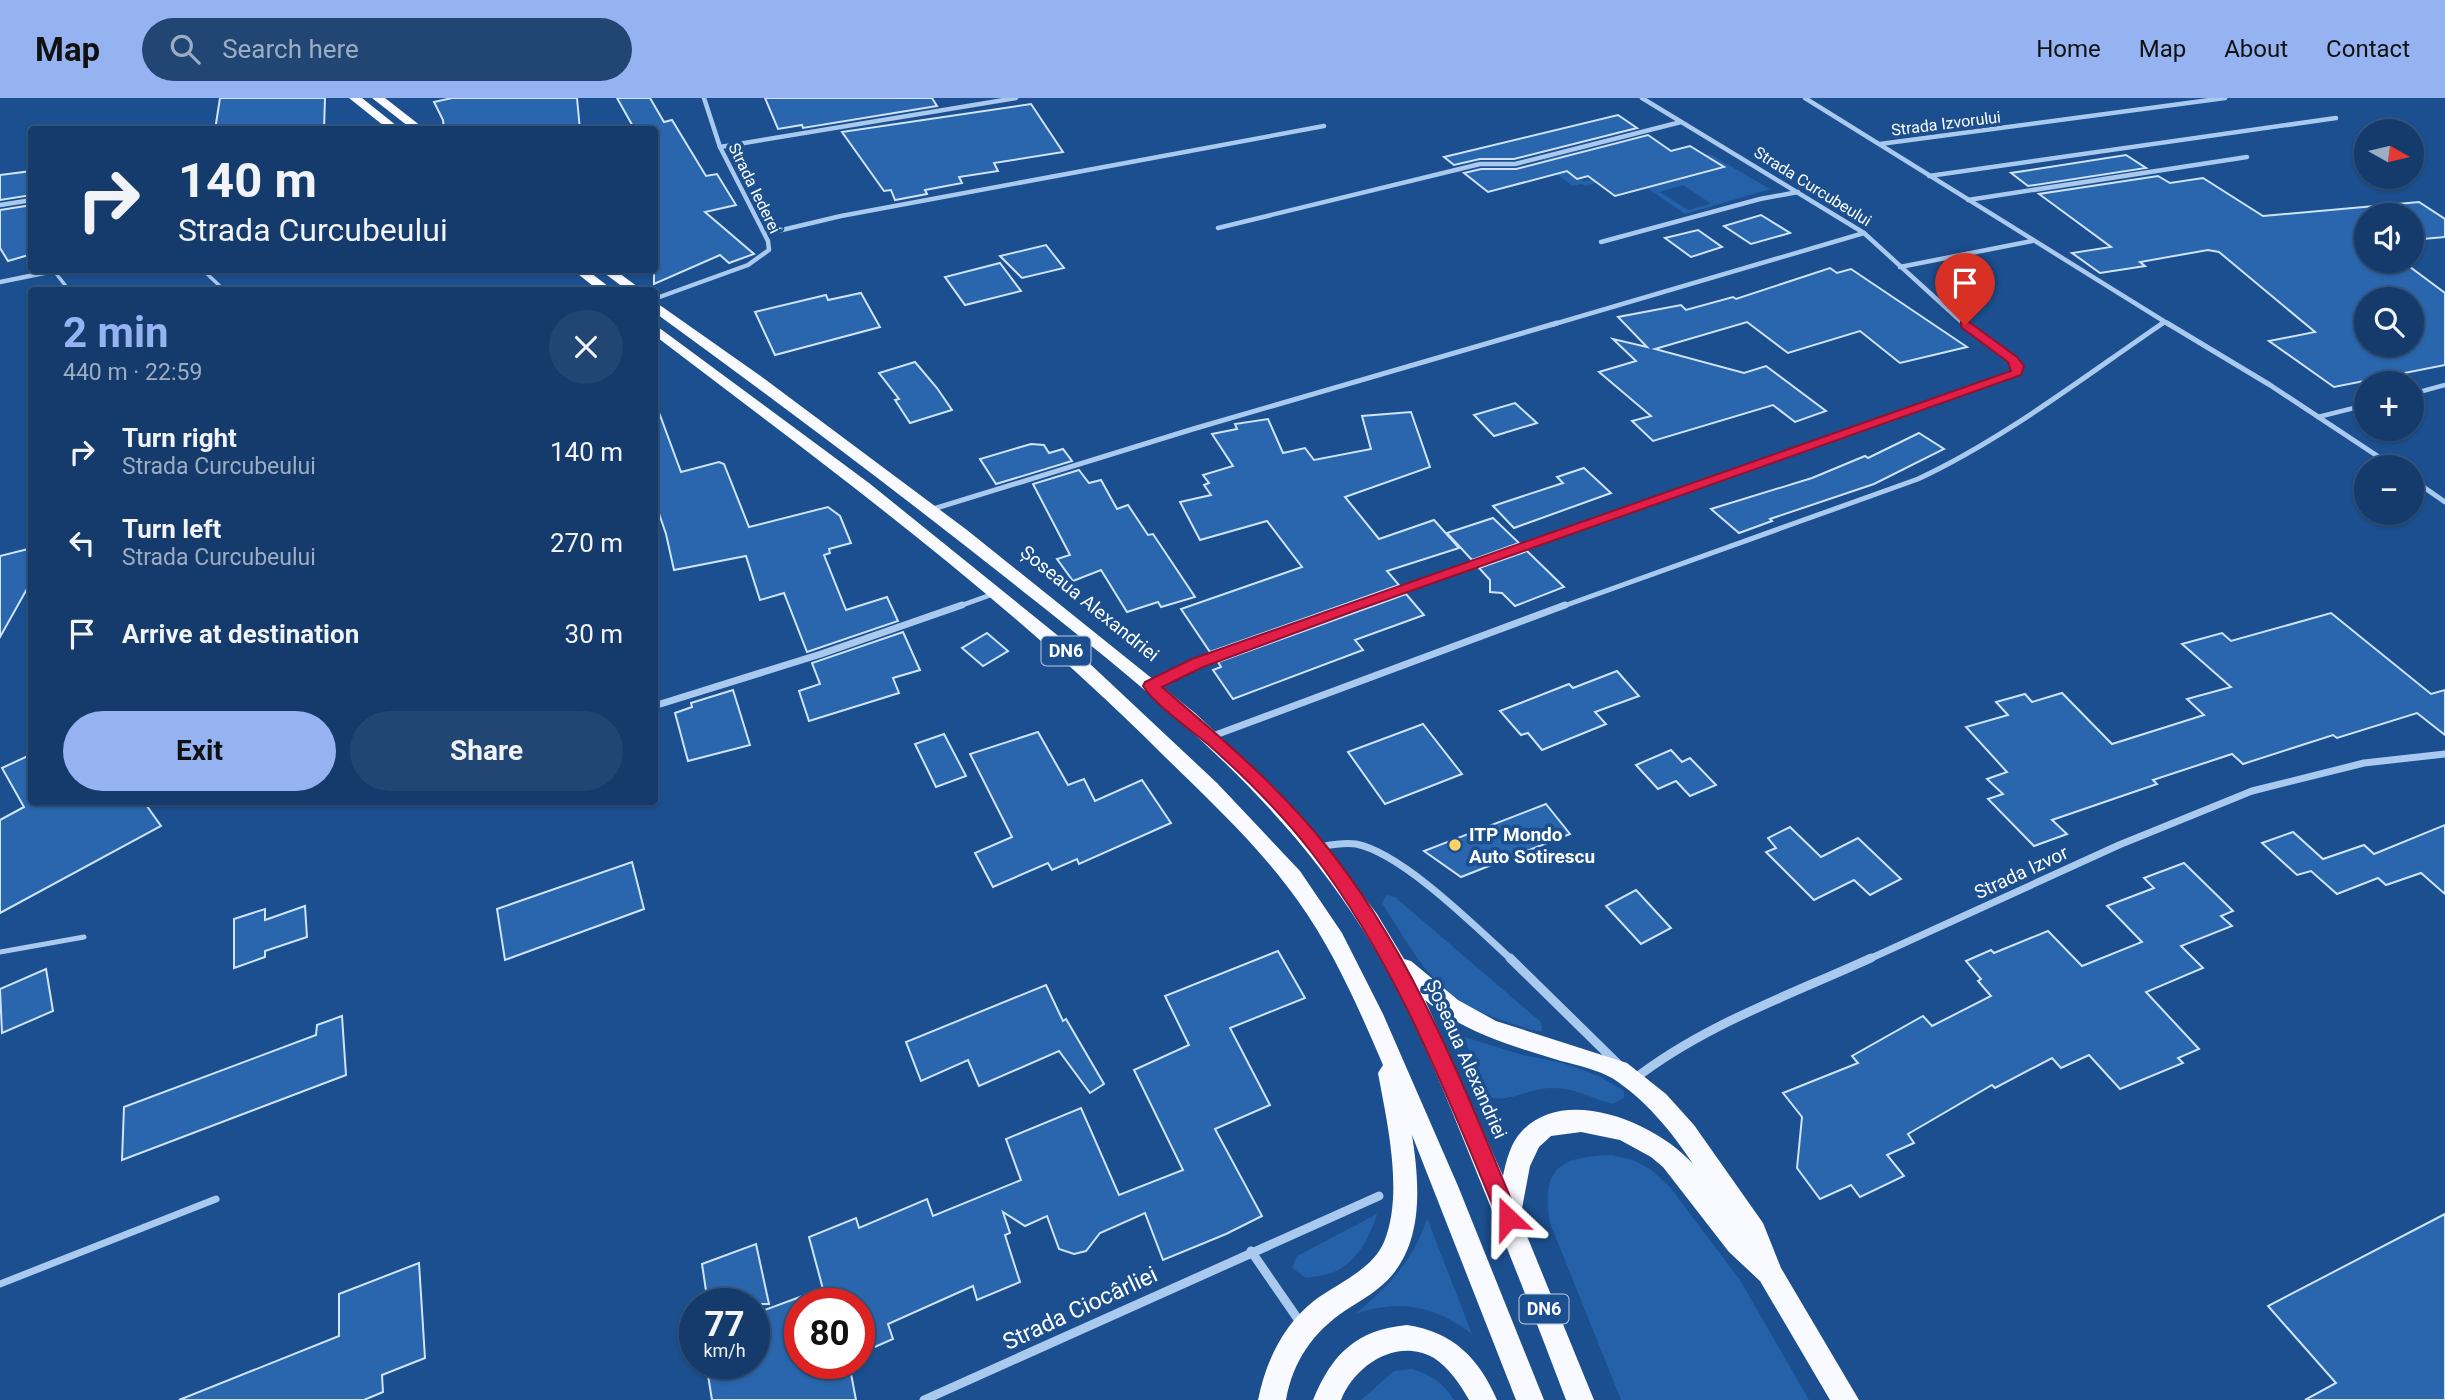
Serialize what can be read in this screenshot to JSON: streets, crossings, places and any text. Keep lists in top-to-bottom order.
{
  "streets": {
    "highway": ["Șoseaua Alexandriei", "DN6"],
    "street": [
      "Strada Izvorului",
      "Strada Curcubeului",
      "Strada Iederei",
      "Strada Izvor",
      "Strada Ciocârliei"
    ]
  },
  "crossings": [
    ["Strada Curcubeului", "Șoseaua Alexandriei"]
  ],
  "places": ["ITP Mondo Auto Sotirescu"],
  "north": "right",
  "page": {
    "header": "Map",
    "search": "Search here",
    "nav": [
      "Home",
      "Map",
      "About",
      "Contact"
    ],
    "map_buttons": ["+", "−"],
    "turn": ["140 m", "Strada Curcubeului"],
    "heading": ["2 min", "440 m · 22:59"],
    "list": [
      {
        "name": "Turn right",
        "note": "Strada Curcubeului",
        "value": "140 m"
      },
      {
        "name": "Turn left",
        "note": "Strada Curcubeului",
        "value": "270 m"
      },
      {
        "name": "Arrive at destination",
        "value": "30 m"
      }
    ],
    "buttons": ["Exit", "Share"],
    "speed": "77 km/h",
    "limit": "80"
  }
}
